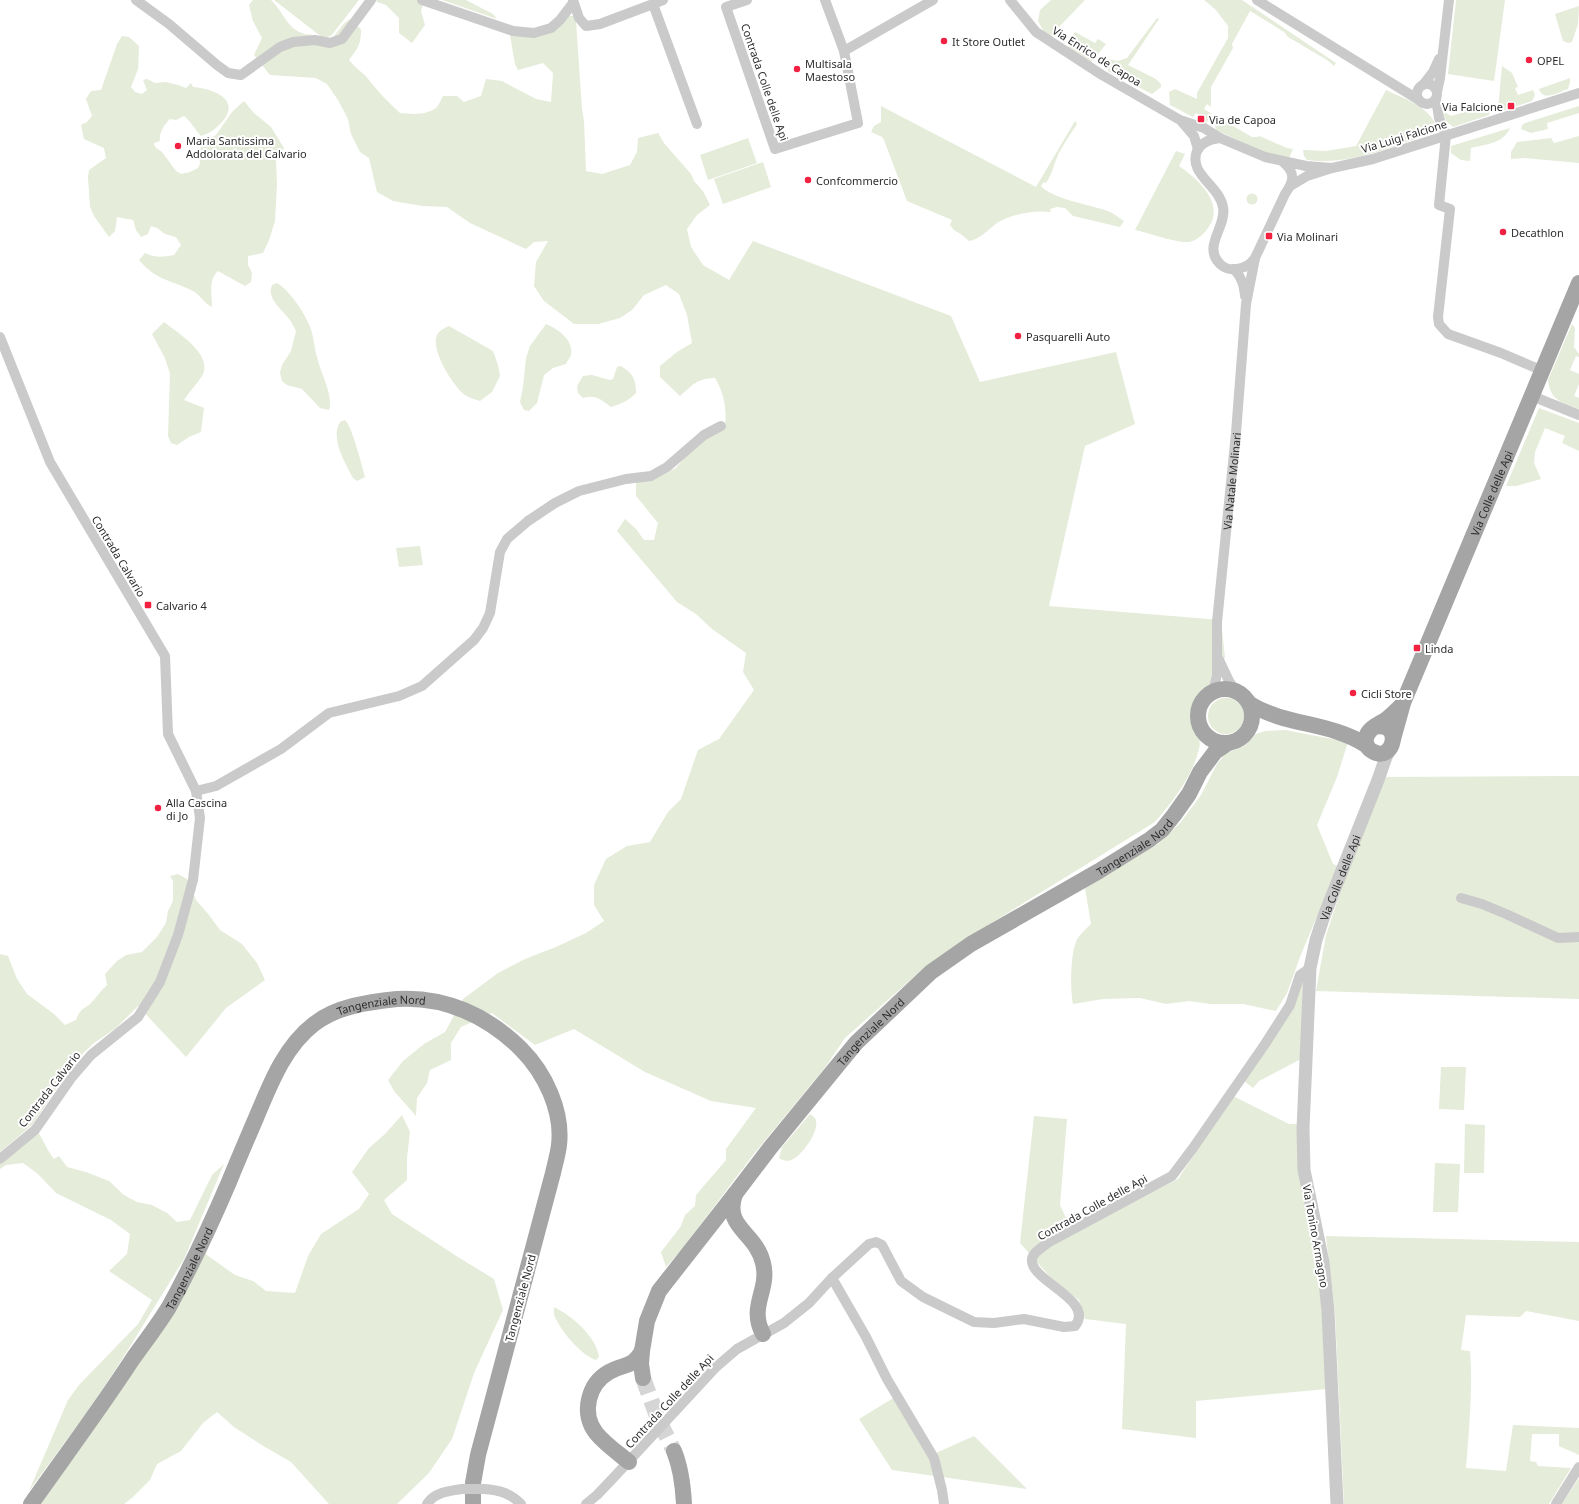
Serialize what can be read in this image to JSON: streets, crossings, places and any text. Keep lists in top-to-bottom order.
{
  "streets": {
    "main road": ["Via Colle delle Api", "Tangenziale Nord"],
    "street": [
      "Via Enrico de Capoa",
      "Contrada Colle delle Api",
      "Via Luigi Falcione",
      "Via Natale Molinari",
      "Contrada Calvario",
      "Via Tonino Armagno"
    ]
  },
  "crossings": [
    ["Via Enrico de Capoa", "Via Luigi Falcione"],
    ["Contrada Colle delle Api", "Via Colle delle Api"],
    ["Contrada Colle delle Api", "Via Tonino Armagno"],
    ["Via Luigi Falcione", "Via Natale Molinari"],
    ["Via Natale Molinari", "Tangenziale Nord"],
    ["Via Colle delle Api", "Via Tonino Armagno"]
  ],
  "places": {
    "other": [
      "It Store Outlet",
      "OPEL",
      "Multisala Maestoso",
      "Maria Santissima Addolorata del Calvario",
      "Confcommercio",
      "Decathlon",
      "Pasquarelli Auto",
      "Cicli Store",
      "Alla Cascina di Jo"
    ],
    "transit": [
      "Via Falcione",
      "Via de Capoa",
      "Via Molinari",
      "Calvario 4",
      "Linda"
    ]
  }
}
